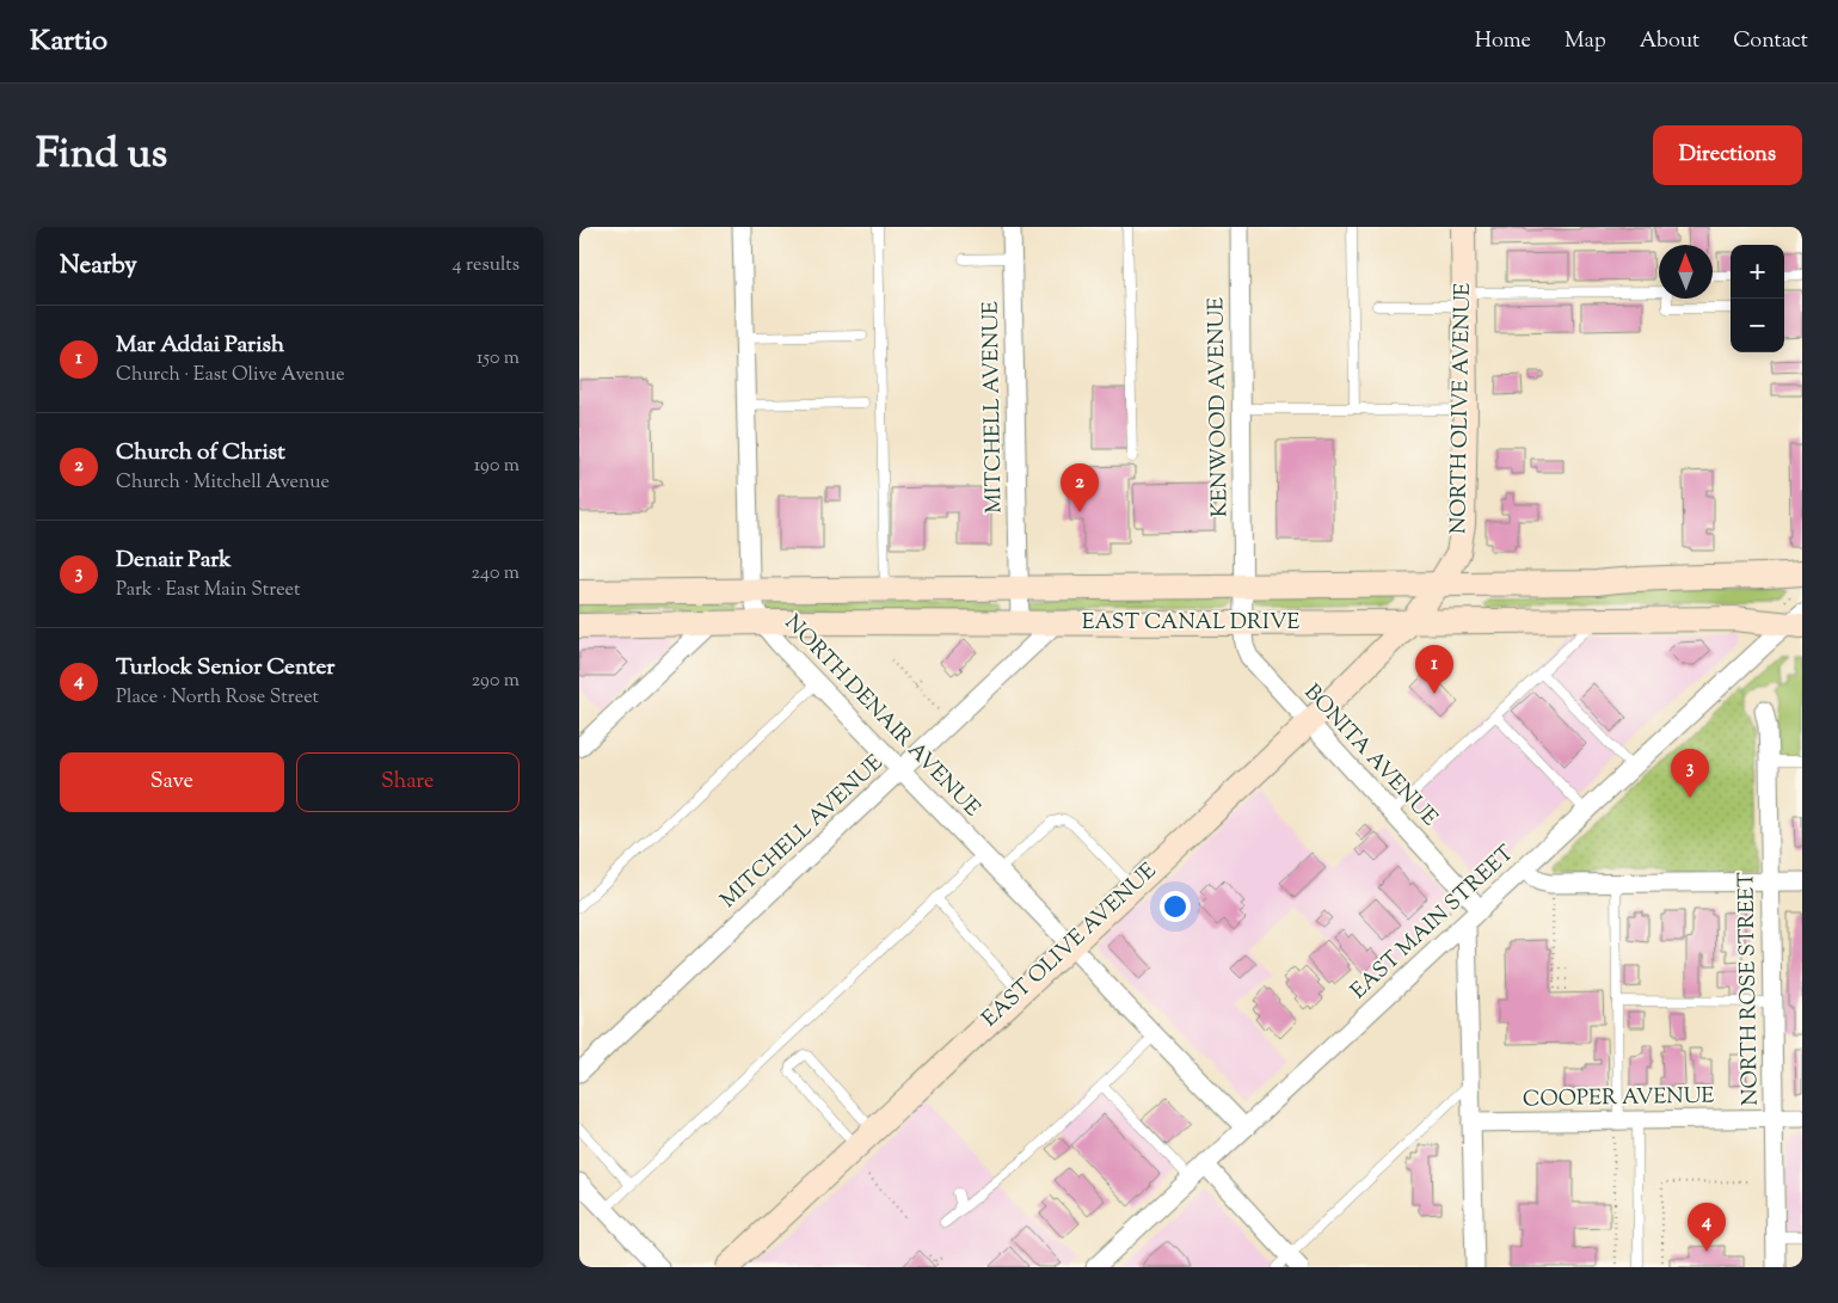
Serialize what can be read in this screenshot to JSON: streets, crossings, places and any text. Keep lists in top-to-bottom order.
{
  "streets": {
    "main road": ["NORTH OLIVE AVENUE", "EAST CANAL DRIVE", "EAST OLIVE AVENUE"],
    "street": [
      "MITCHELL AVENUE",
      "KENWOOD AVENUE",
      "NORTH DENAIR AVENUE",
      "BONITA AVENUE",
      "EAST MAIN STREET",
      "NORTH ROSE STREET",
      "COOPER AVENUE"
    ]
  },
  "crossings": [
    ["MITCHELL AVENUE", "EAST CANAL DRIVE"],
    ["MITCHELL AVENUE", "NORTH DENAIR AVENUE"],
    ["KENWOOD AVENUE", "EAST CANAL DRIVE"],
    ["KENWOOD AVENUE", "BONITA AVENUE"],
    ["NORTH OLIVE AVENUE", "EAST CANAL DRIVE"],
    ["NORTH OLIVE AVENUE", "EAST OLIVE AVENUE"],
    ["EAST CANAL DRIVE", "NORTH DENAIR AVENUE"],
    ["EAST CANAL DRIVE", "BONITA AVENUE"],
    ["EAST CANAL DRIVE", "EAST MAIN STREET"],
    ["EAST CANAL DRIVE", "EAST OLIVE AVENUE"],
    ["NORTH DENAIR AVENUE", "EAST MAIN STREET"],
    ["NORTH DENAIR AVENUE", "EAST OLIVE AVENUE"],
    ["BONITA AVENUE", "EAST MAIN STREET"],
    ["BONITA AVENUE", "EAST OLIVE AVENUE"],
    ["NORTH ROSE STREET", "COOPER AVENUE"]
  ],
  "north": "top",
  "page": {
    "header": "Kartio",
    "nav": [
      "Home",
      "Map",
      "About",
      "Contact"
    ],
    "title": "Find us",
    "buttons": [
      "Directions",
      ["Save", "Share"]
    ],
    "heading": ["Nearby", "4 results"],
    "map_buttons": ["+", "−"],
    "list": [
      {
        "mark": "1",
        "name": "Mar Addai Parish",
        "note": "Church · East Olive Avenue",
        "value": "150 m"
      },
      {
        "mark": "2",
        "name": "Church of Christ",
        "note": "Church · Mitchell Avenue",
        "value": "190 m"
      },
      {
        "mark": "3",
        "name": "Denair Park",
        "note": "Park · East Main Street",
        "value": "240 m"
      },
      {
        "mark": "4",
        "name": "Turlock Senior Center",
        "note": "Place · North Rose Street",
        "value": "290 m"
      }
    ],
    "pins": [
      "2",
      "1",
      "3",
      "4"
    ]
  }
}
